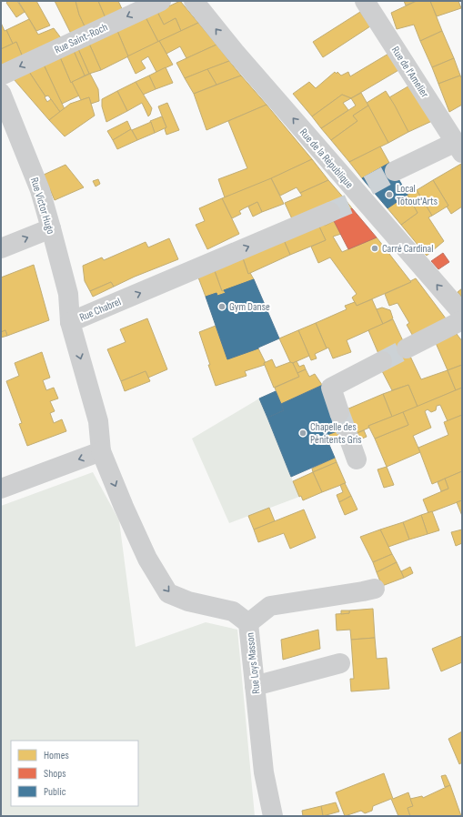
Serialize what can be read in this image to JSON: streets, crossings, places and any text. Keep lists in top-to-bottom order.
{
  "streets": {
    "street": [
      "Rue Saint-Roch",
      "Rue de l'Amelier",
      "Rue de la République",
      "Rue Victor Hugo",
      "Rue Chabrel",
      "Rue Loys Masson"
    ]
  },
  "crossings": [
    ["Rue Victor Hugo", "Rue Chabrel"],
    ["Rue Chabrel", "Rue Loys Masson"]
  ],
  "one_way": ["Rue Saint-Roch", "Rue de la République", "Rue Loys Masson"],
  "places": [
    "Local Tôtout'Arts",
    "Carré Cardinal",
    "Gym Danse",
    "Chapelle des Pénitents Gris"
  ],
  "legend": ["Homes", "Shops", "Public"]
}
